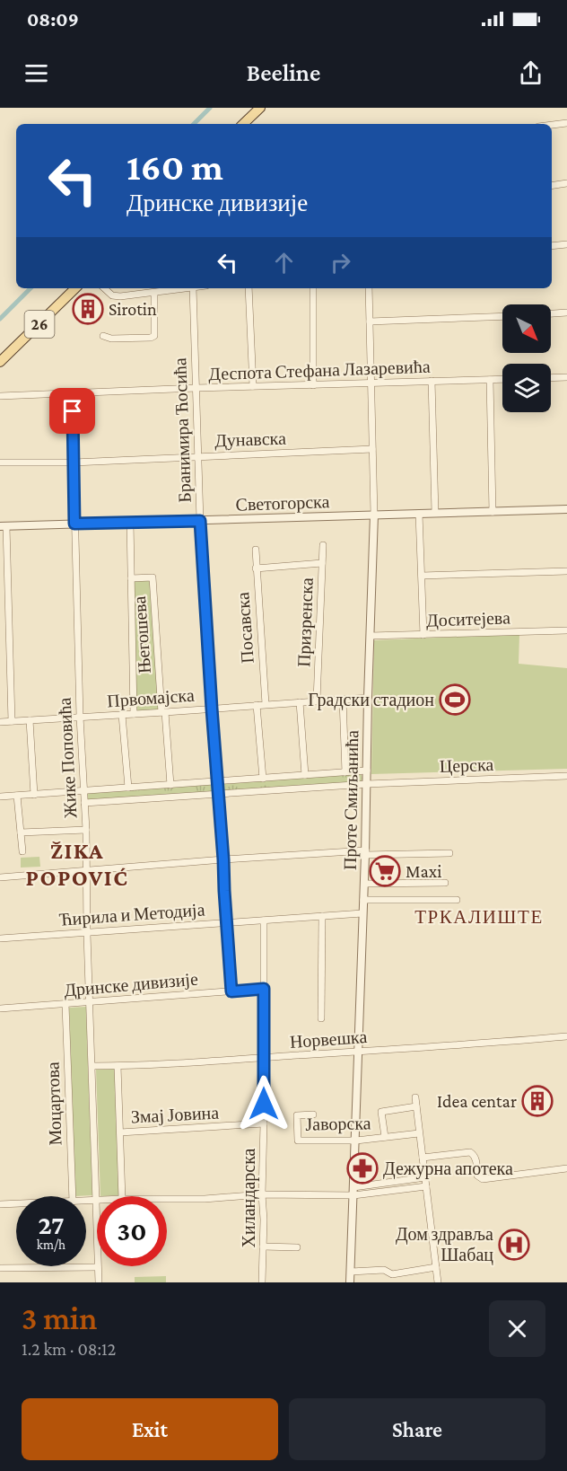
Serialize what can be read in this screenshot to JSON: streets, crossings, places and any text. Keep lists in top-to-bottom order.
{
  "streets": {
    "main road": ["26"],
    "street": [
      "Деспота Стефана Лазаревића",
      "Бранимира Ћосића",
      "Дунавска",
      "Светогорска",
      "Доситејева",
      "Призренска",
      "Посавска",
      "Његошева",
      "Првомајска",
      "Жике Поповића",
      "Церска",
      "Проте Смиљанића",
      "Ћирила и Методија",
      "Дринске дивизије",
      "Норвешка",
      "Моцартова",
      "Змај Јовина",
      "Јаворска",
      "Хиландарска"
    ]
  },
  "crossings": [
    ["Деспота Стефана Лазаревића", "Бранимира Ћосића"],
    ["Деспота Стефана Лазаревића", "Жике Поповића"],
    ["Деспота Стефана Лазаревића", "Проте Смиљанића"],
    ["Бранимира Ћосића", "Дунавска"],
    ["Бранимира Ћосића", "Светогорска"],
    ["Бранимира Ћосића", "Првомајска"],
    ["Бранимира Ћосића", "Церска"],
    ["Бранимира Ћосића", "Ћирила и Методија"],
    ["Бранимира Ћосића", "Дринске дивизије"],
    ["Дунавска", "Жике Поповића"],
    ["Дунавска", "Проте Смиљанића"],
    ["Светогорска", "Његошева"],
    ["Светогорска", "Жике Поповића"],
    ["Светогорска", "Проте Смиљанића"],
    ["Доситејева", "Проте Смиљанића"],
    ["Призренска", "Првомајска"],
    ["Посавска", "Првомајска"],
    ["Његошева", "Првомајска"],
    ["Првомајска", "Жике Поповића"],
    ["Првомајска", "Проте Смиљанића"],
    ["Жике Поповића", "Церска"],
    ["Жике Поповића", "Ћирила и Методија"],
    ["Жике Поповића", "Дринске дивизије"],
    ["Жике Поповића", "Норвешка"],
    ["Церска", "Проте Смиљанића"],
    ["Проте Смиљанића", "Ћирила и Методија"],
    ["Проте Смиљанића", "Норвешка"],
    ["Проте Смиљанића", "Јаворска"],
    ["Ћирила и Методија", "Хиландарска"],
    ["Дринске дивизије", "Моцартова"],
    ["Дринске дивизије", "Хиландарска"],
    ["Норвешка", "Хиландарска"],
    ["Змај Јовина", "Хиландарска"]
  ],
  "districts": ["ŽIKA POPOVIĆ", "ТРКАЛИШТЕ"],
  "places": {
    "building": ["Sirotin", "Idea centar"],
    "sports": ["Градски стадион"],
    "supermarket": ["Maxi"],
    "pharmacy": ["Дежурна апотека"],
    "hospital": ["Дом здравља Шабац"]
  },
  "north": "bottom right",
  "page": {
    "status": "08:09",
    "header": "Beeline",
    "turn": ["160 m", "Дринске дивизије"],
    "speed": "27 km/h",
    "limit": "30",
    "heading": ["3 min", "1.2 km · 08:12"],
    "buttons": ["Exit", "Share"]
  }
}
